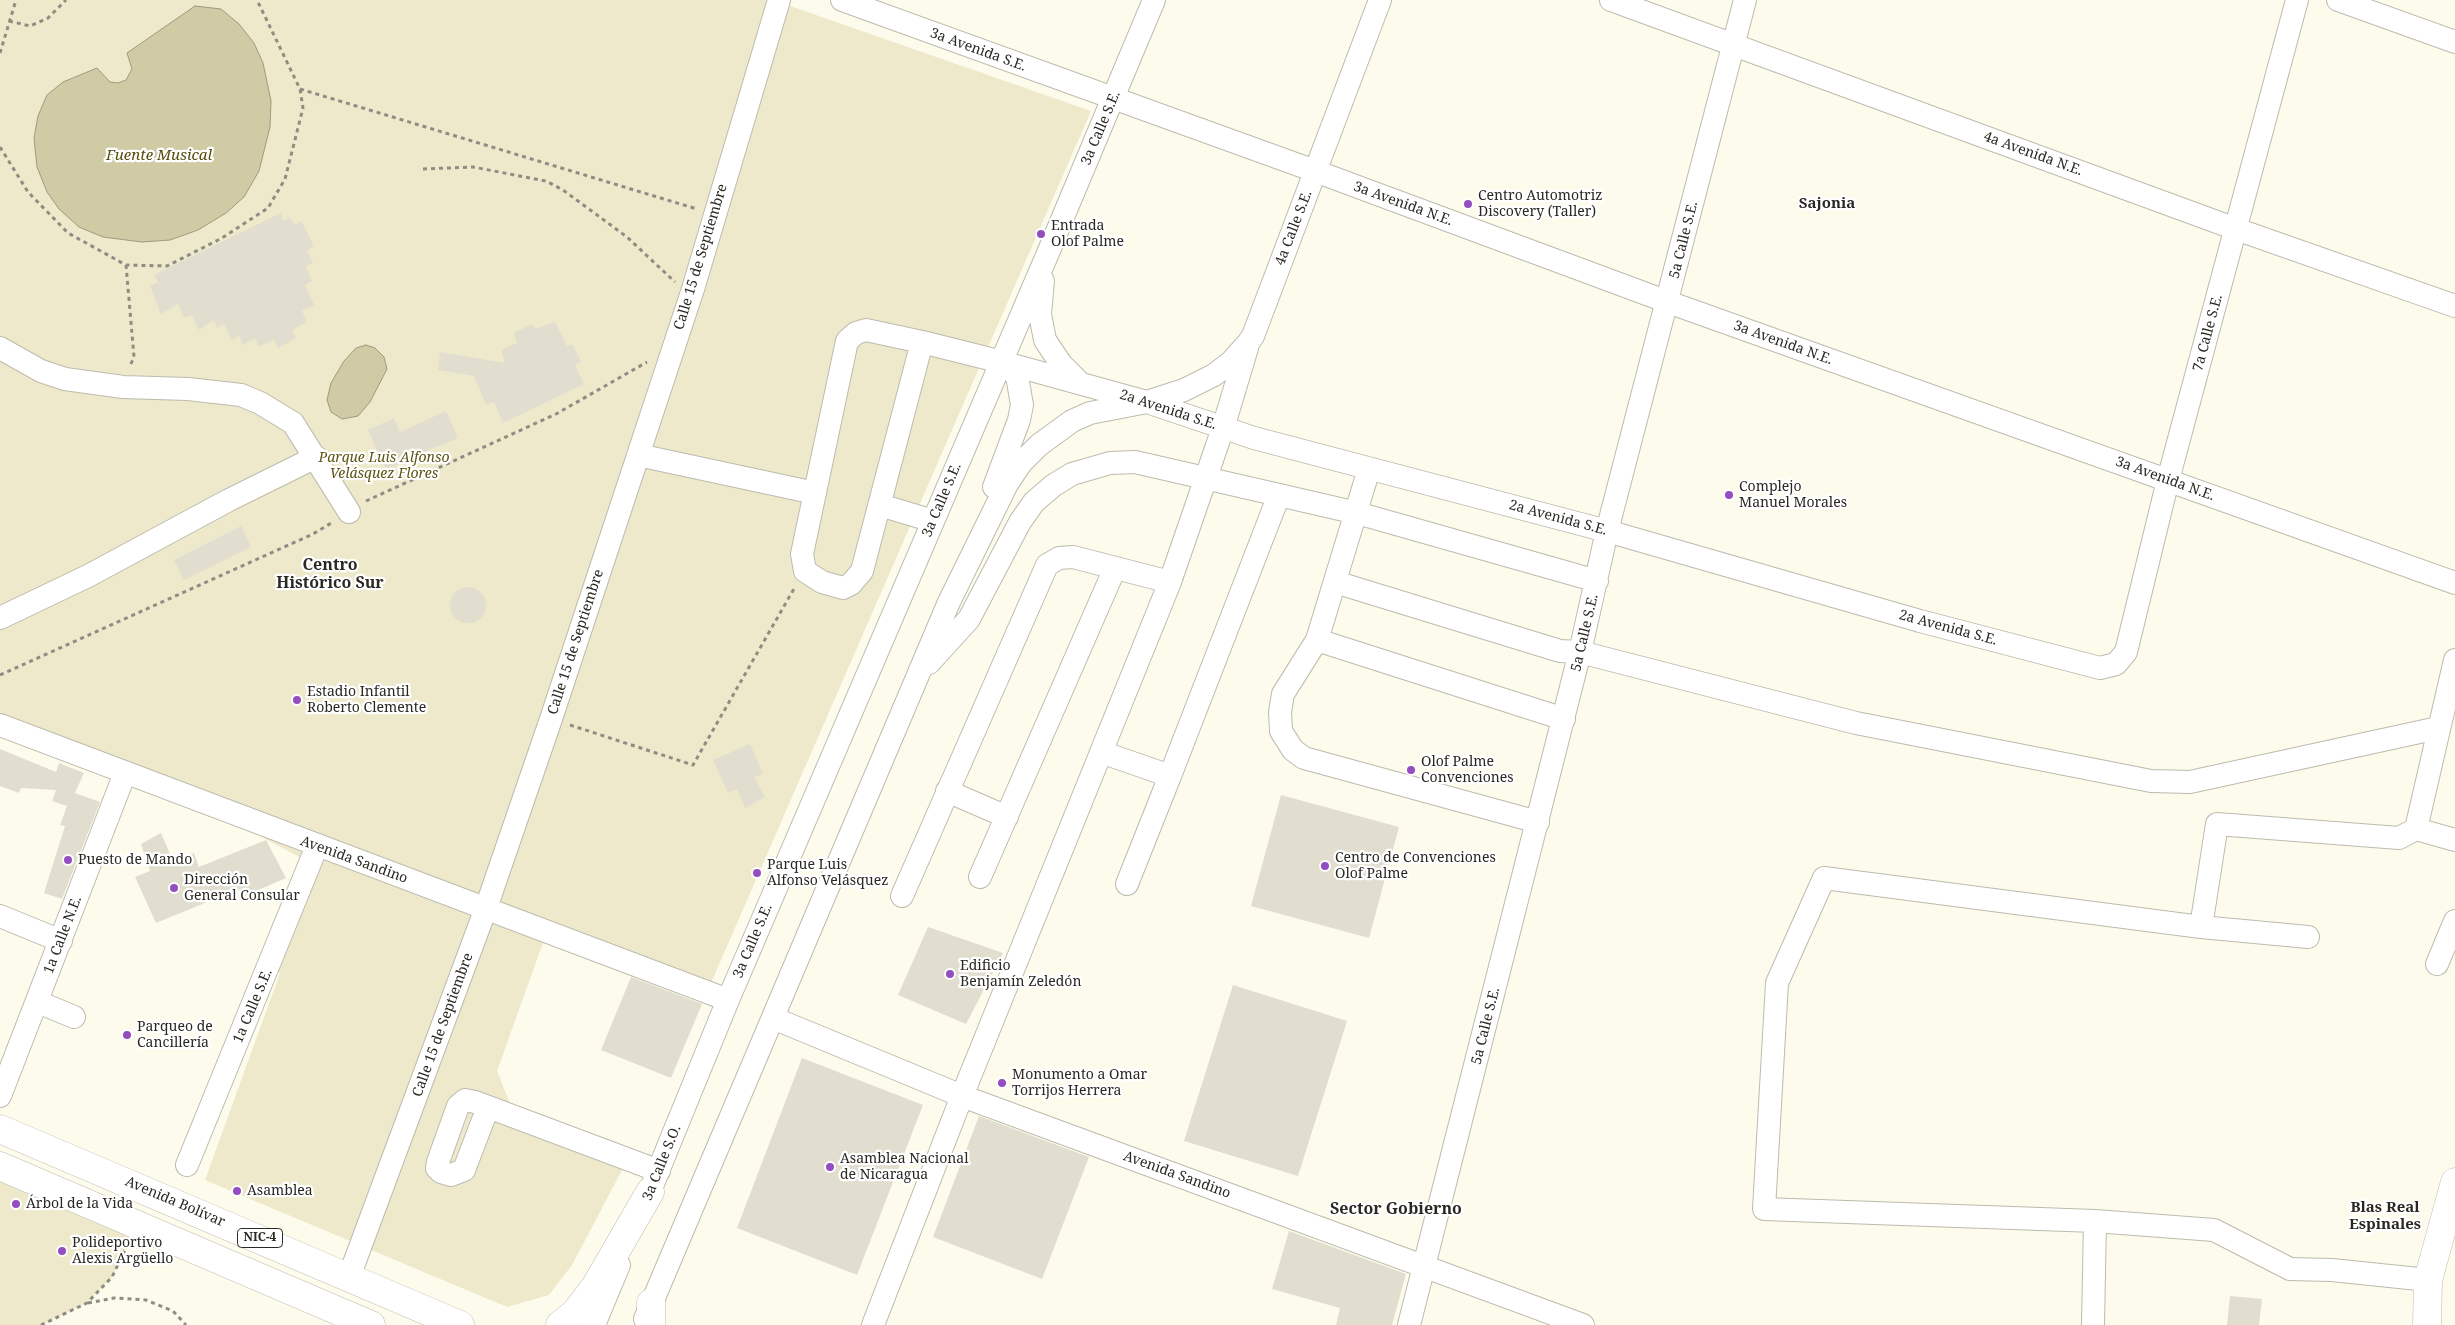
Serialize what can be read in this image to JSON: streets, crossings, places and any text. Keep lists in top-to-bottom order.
{
  "streets": {
    "main road": ["Avenida Bolívar", "NIC-4"],
    "street": [
      "3a Avenida S.E.",
      "3a Calle S.E.",
      "4a Avenida N.E.",
      "3a Avenida N.E.",
      "4a Calle S.E.",
      "5a Calle S.E.",
      "Calle 15 de Septiembre",
      "7a Calle S.E.",
      "2a Avenida S.E.",
      "Avenida Sandino",
      "1a Calle N.E.",
      "1a Calle S.E.",
      "3a Calle S.O."
    ]
  },
  "crossings": [
    ["3a Avenida S.E.", "3a Calle S.E."],
    ["3a Avenida S.E.", "3a Avenida N.E."],
    ["3a Calle S.E.", "3a Avenida N.E."],
    ["3a Calle S.E.", "2a Avenida S.E."],
    ["3a Calle S.E.", "Avenida Sandino"],
    ["3a Calle S.E.", "3a Calle S.O."],
    ["4a Avenida N.E.", "5a Calle S.E."],
    ["4a Avenida N.E.", "7a Calle S.E."],
    ["3a Avenida N.E.", "4a Calle S.E."],
    ["3a Avenida N.E.", "5a Calle S.E."],
    ["3a Avenida N.E.", "7a Calle S.E."],
    ["4a Calle S.E.", "2a Avenida S.E."],
    ["5a Calle S.E.", "2a Avenida S.E."],
    ["5a Calle S.E.", "Avenida Sandino"],
    ["Calle 15 de Septiembre", "Avenida Sandino"],
    ["Calle 15 de Septiembre", "Avenida Bolívar"],
    ["7a Calle S.E.", "2a Avenida S.E."],
    ["Avenida Sandino", "1a Calle N.E."],
    ["Avenida Sandino", "1a Calle S.E."],
    ["Avenida Sandino", "3a Calle S.O."]
  ],
  "districts": [
    "Sajonia",
    "Centro Histórico Sur",
    "Blas Real Espinales",
    "Sector Gobierno"
  ],
  "water": ["Fuente Musical"],
  "parks": ["Parque Luis Alfonso Velásquez Flores"],
  "places": [
    "Centro Automotriz Discovery (Taller)",
    "Entrada Olof Palme",
    "Complejo Manuel Morales",
    "Estadio Infantil Roberto Clemente",
    "Olof Palme Convenciones",
    "Puesto de Mando",
    "Centro de Convenciones Olof Palme",
    "Parque Luis Alfonso Velásquez",
    "Dirección General Consular",
    "Edificio Benjamín Zeledón",
    "Parqueo de Cancillería",
    "Monumento a Omar Torrijos Herrera",
    "Asamblea Nacional de Nicaragua",
    "Asamblea",
    "Árbol de la Vida",
    "Polideportivo Alexis Argüello"
  ]
}
